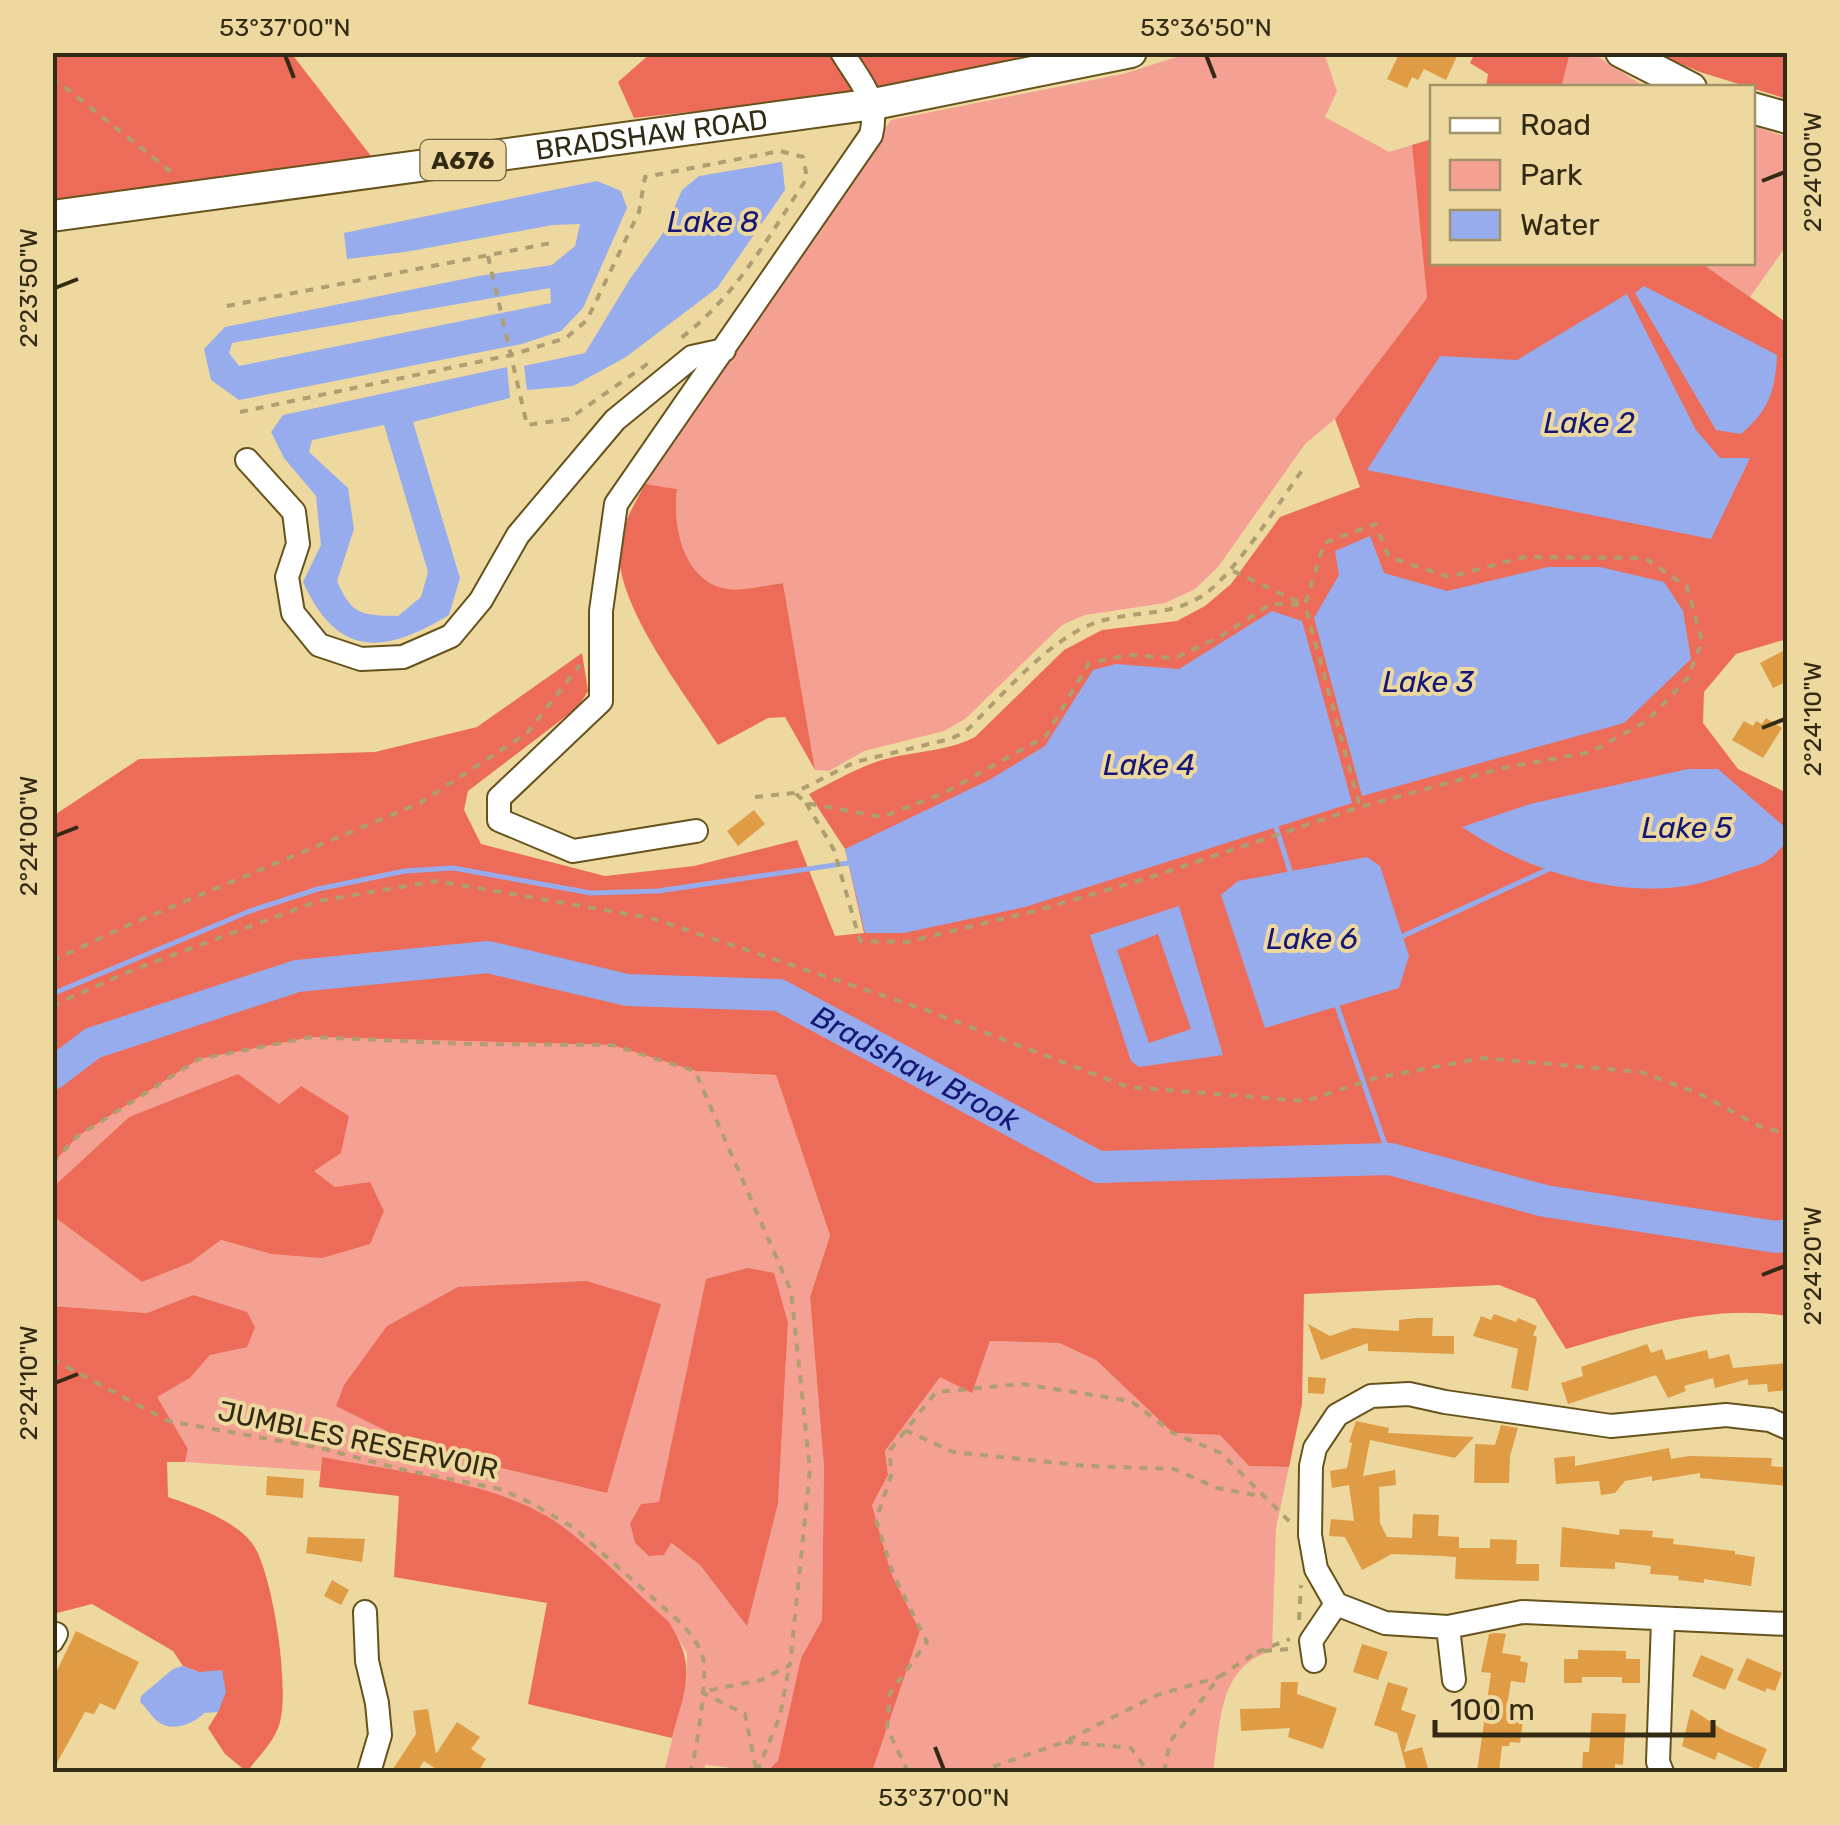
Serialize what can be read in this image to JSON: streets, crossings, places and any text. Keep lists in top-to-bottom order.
{
  "streets": {
    "main road": ["BRADSHAW ROAD", "A676"],
    "path": ["JUMBLES RESERVOIR"]
  },
  "water": [
    "Lake 8",
    "Lake 2",
    "Lake 3",
    "Lake 4",
    "Lake 5",
    "Lake 6",
    "Bradshaw Brook"
  ],
  "legend": ["Road", "Park", "Water"],
  "scale_bar": "100 m",
  "coordinates": [
    "53°37'00\"N",
    "53°36'50\"N",
    "2°24'00\"W",
    "2°23'50\"W",
    "2°24'10\"W",
    "2°24'20\"W"
  ]
}
